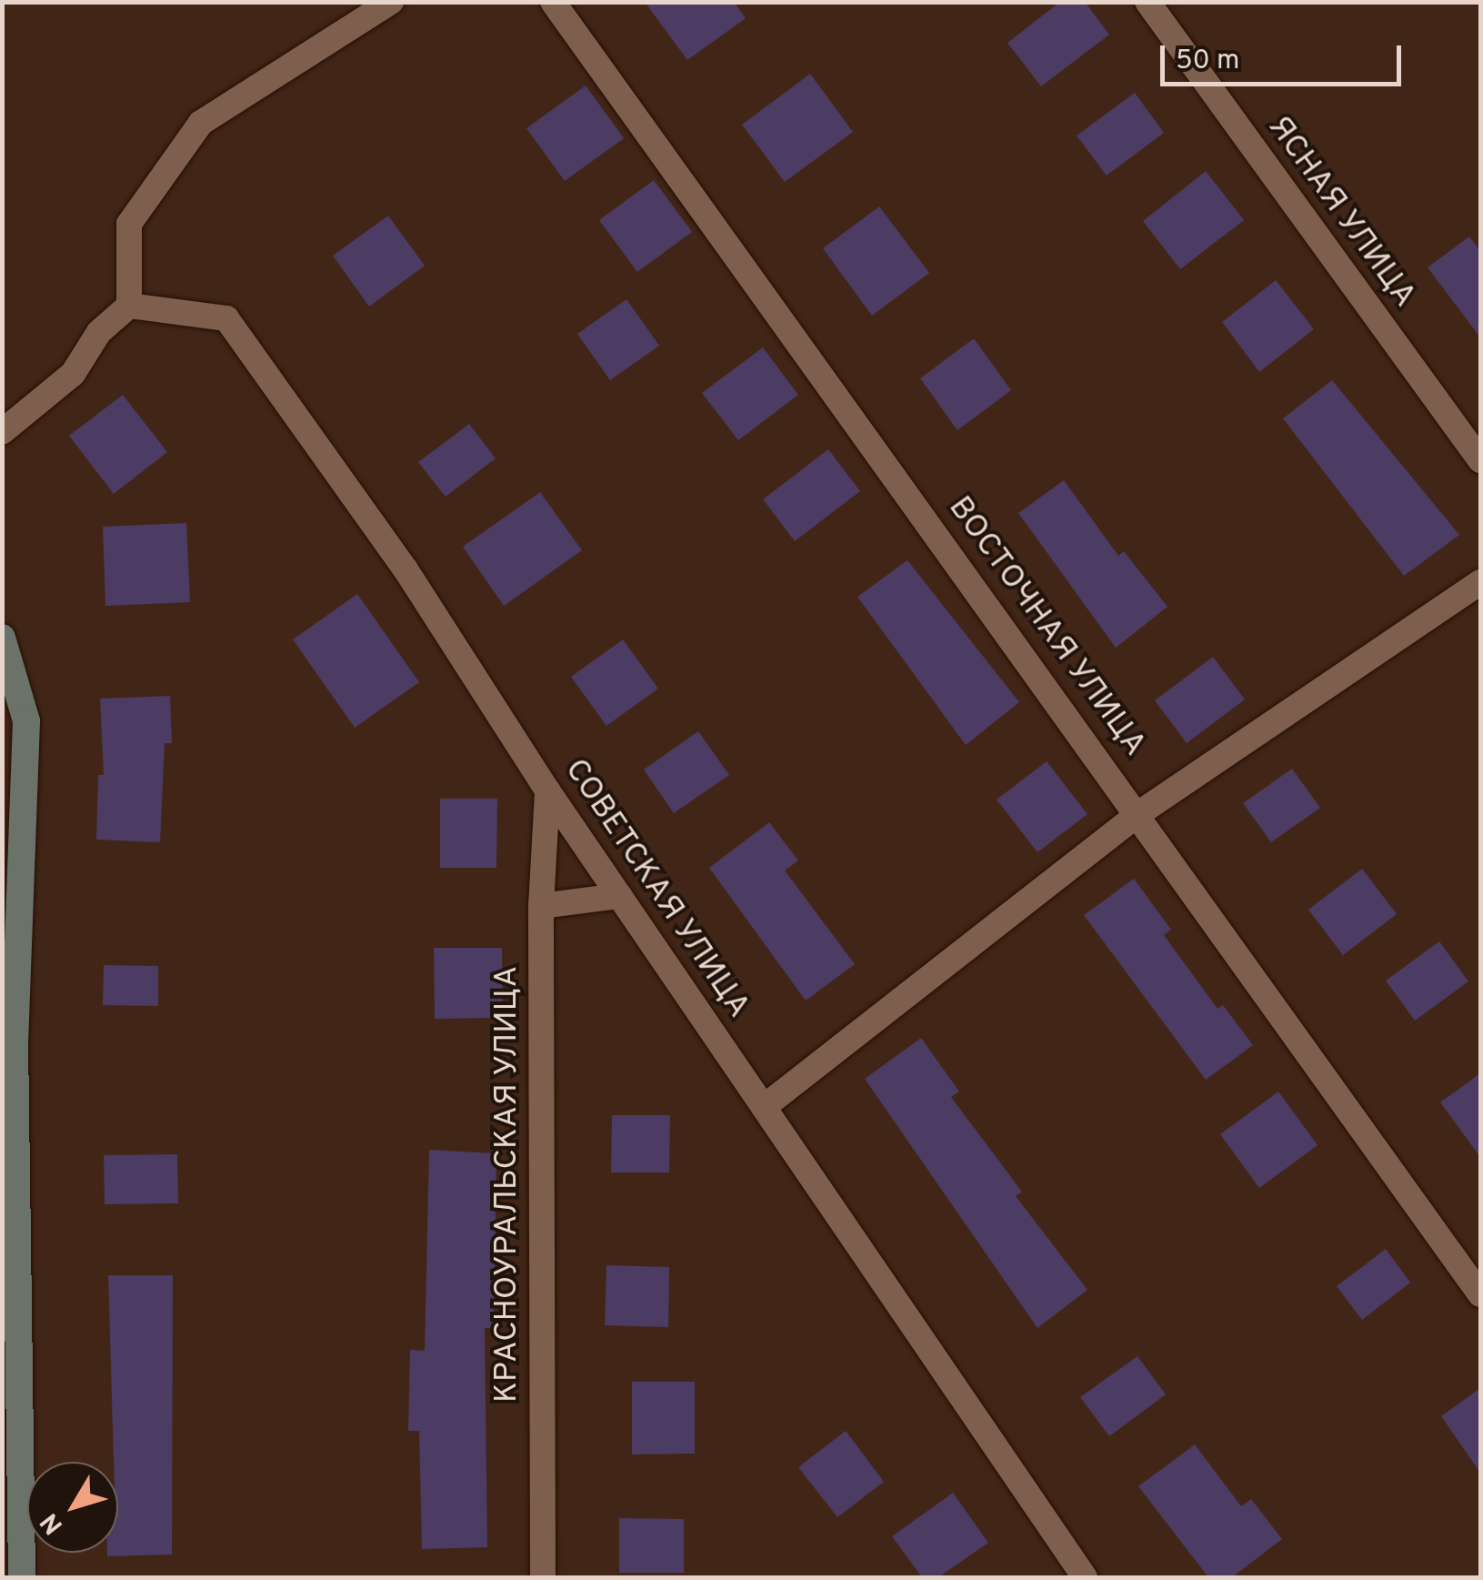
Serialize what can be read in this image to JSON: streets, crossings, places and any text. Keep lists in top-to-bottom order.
{
  "streets": {
    "street": [
      "ЯСНАЯ УЛИЦА",
      "ВОСТОЧНАЯ УЛИЦА",
      "СОВЕТСКАЯ УЛИЦА",
      "КРАСНОУРАЛЬСКАЯ УЛИЦА"
    ]
  },
  "crossings": [
    ["СОВЕТСКАЯ УЛИЦА", "КРАСНОУРАЛЬСКАЯ УЛИЦА"]
  ],
  "scale_bar": "50 m",
  "north": "bottom left"
}
